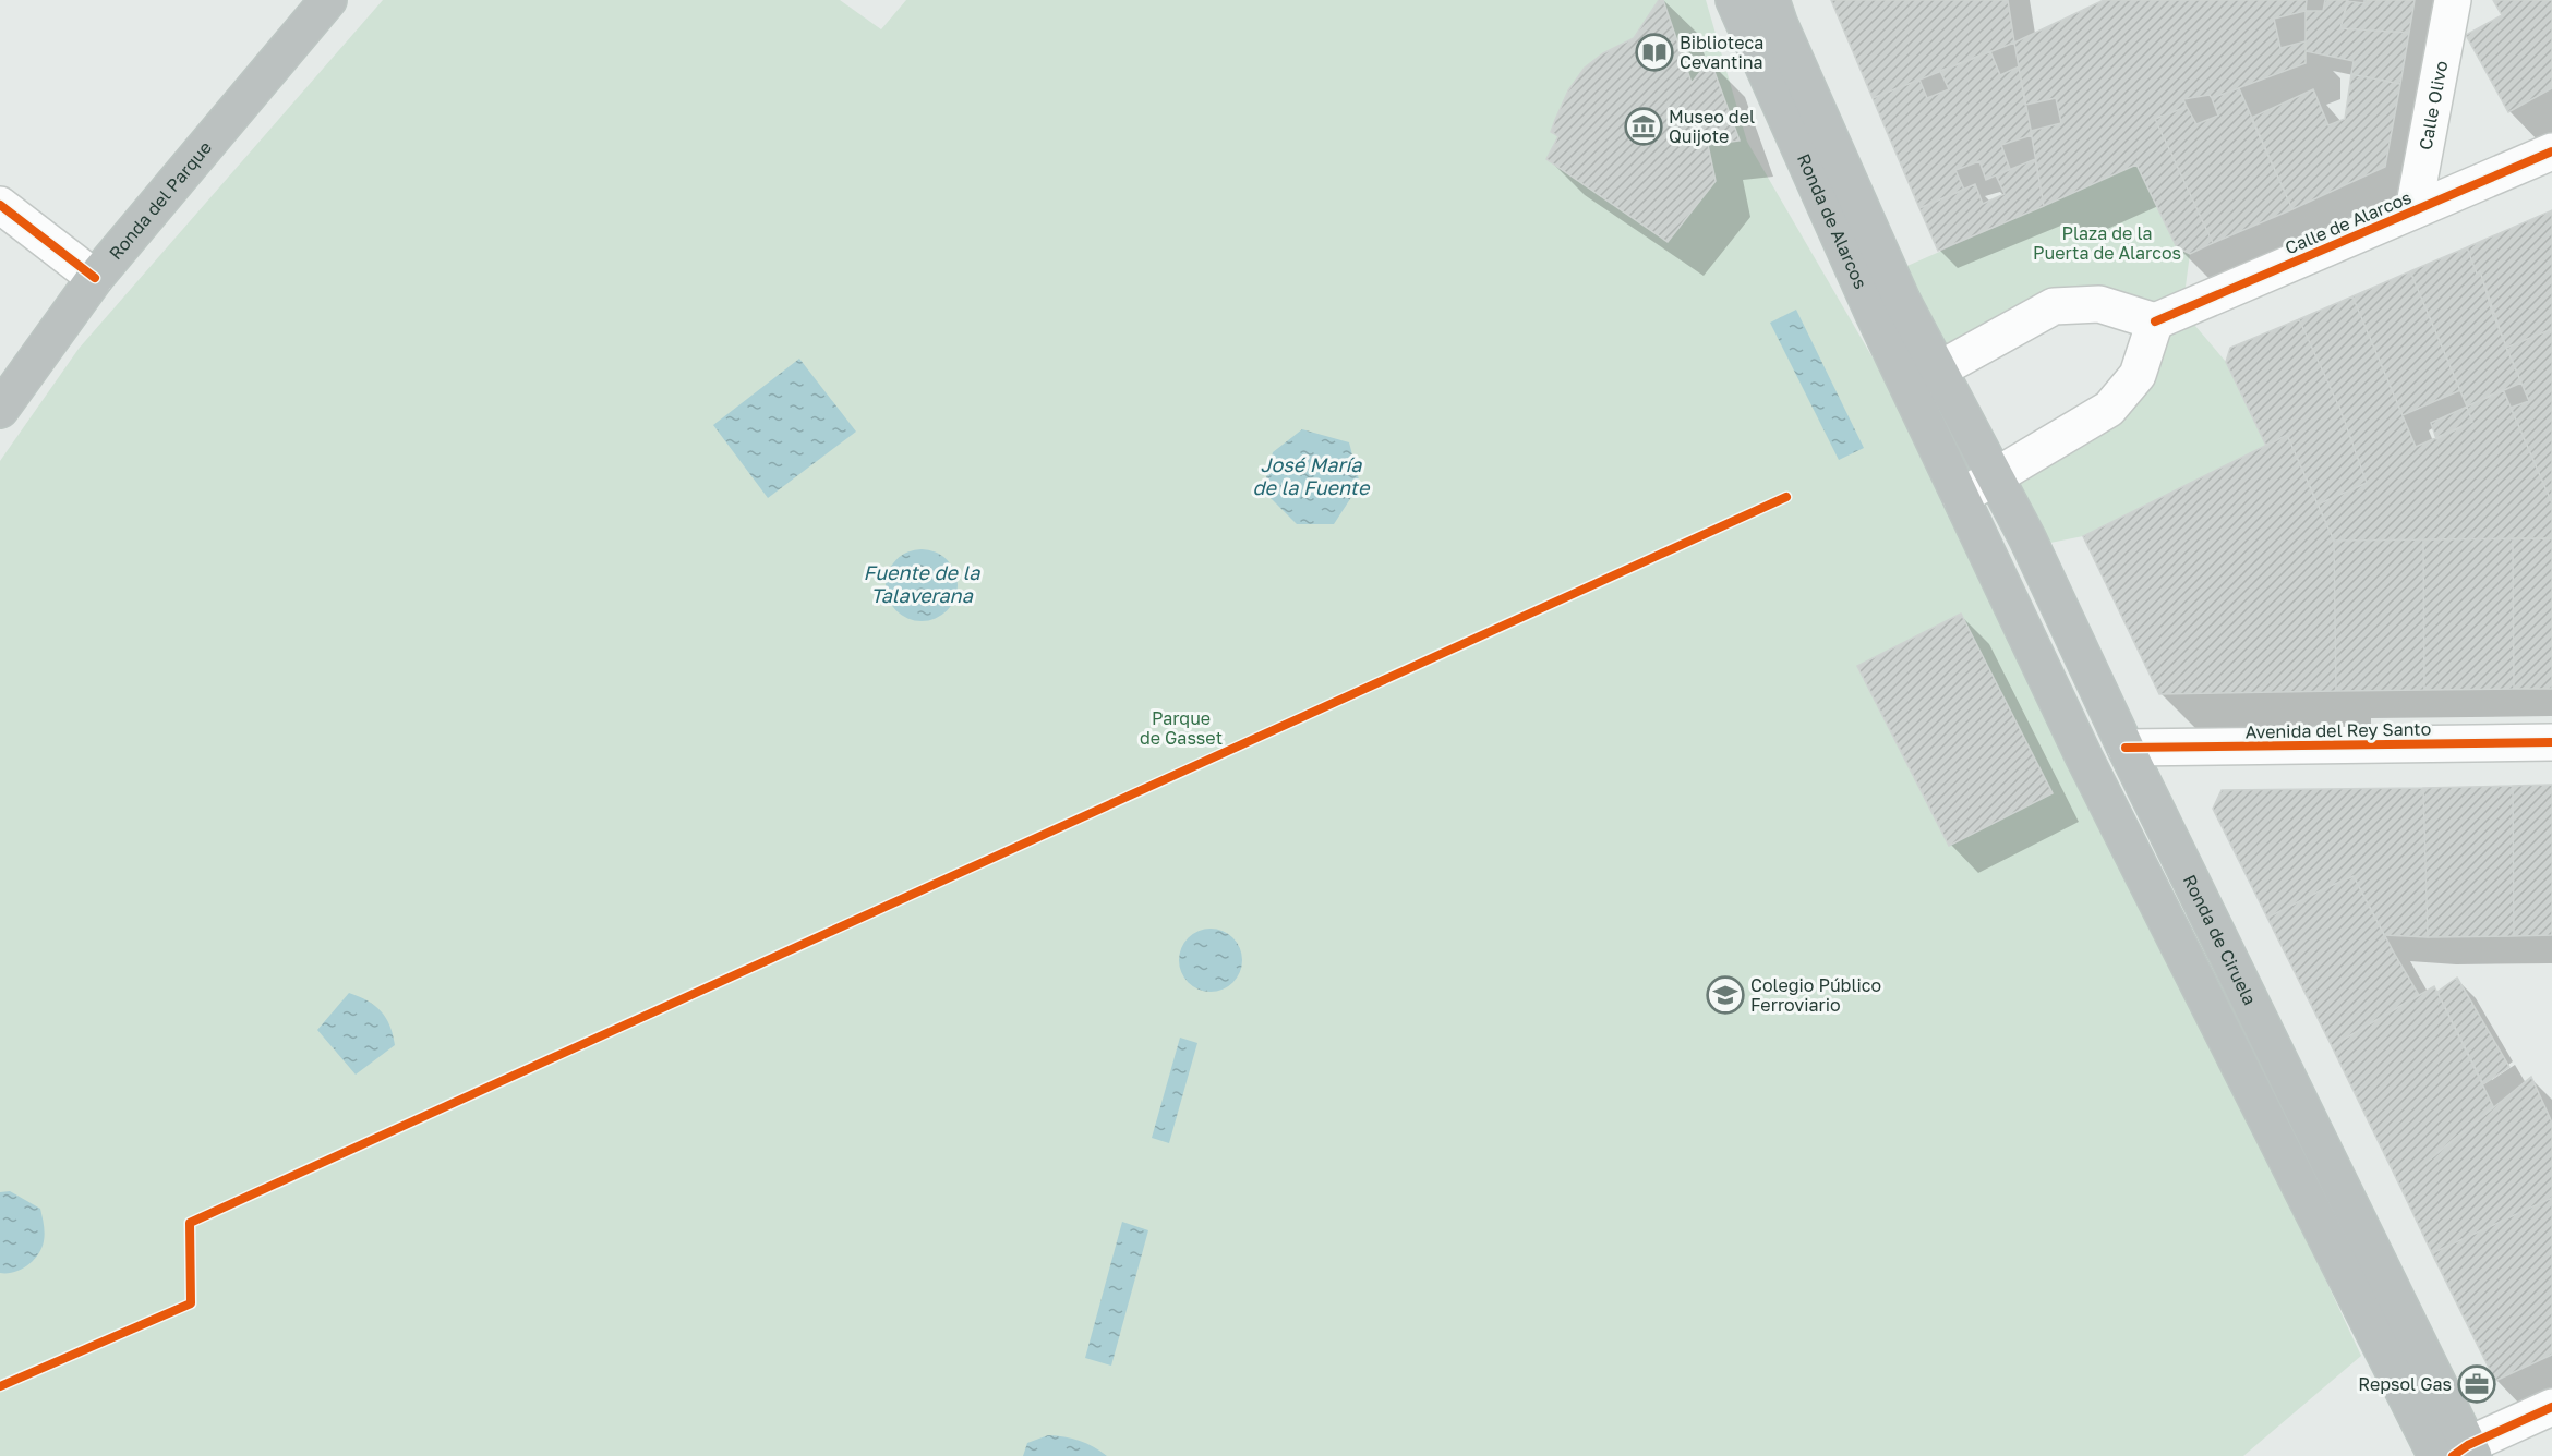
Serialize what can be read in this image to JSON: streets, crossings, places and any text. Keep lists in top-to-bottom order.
{
  "streets": {
    "highway": ["Ronda del Parque", "Ronda de Alarcos", "Ronda de Ciruela"],
    "street": ["Calle Olivo", "Calle de Alarcos", "Avenida del Rey Santo"]
  },
  "crossings": [
    ["Calle Olivo", "Calle de Alarcos"],
    ["Ronda de Alarcos", "Ronda de Ciruela"],
    ["Avenida del Rey Santo", "Ronda de Ciruela"]
  ],
  "water": ["José María de la Fuente", "Fuente de la Talaverana"],
  "parks": ["Plaza de la Puerta de Alarcos", "Parque de Gasset"],
  "places": {
    "library": ["Biblioteca Cevantina"],
    "museum": ["Museo del Quijote"],
    "school or university": ["Colegio Público Ferroviario"],
    "office": ["Repsol Gas"]
  }
}
